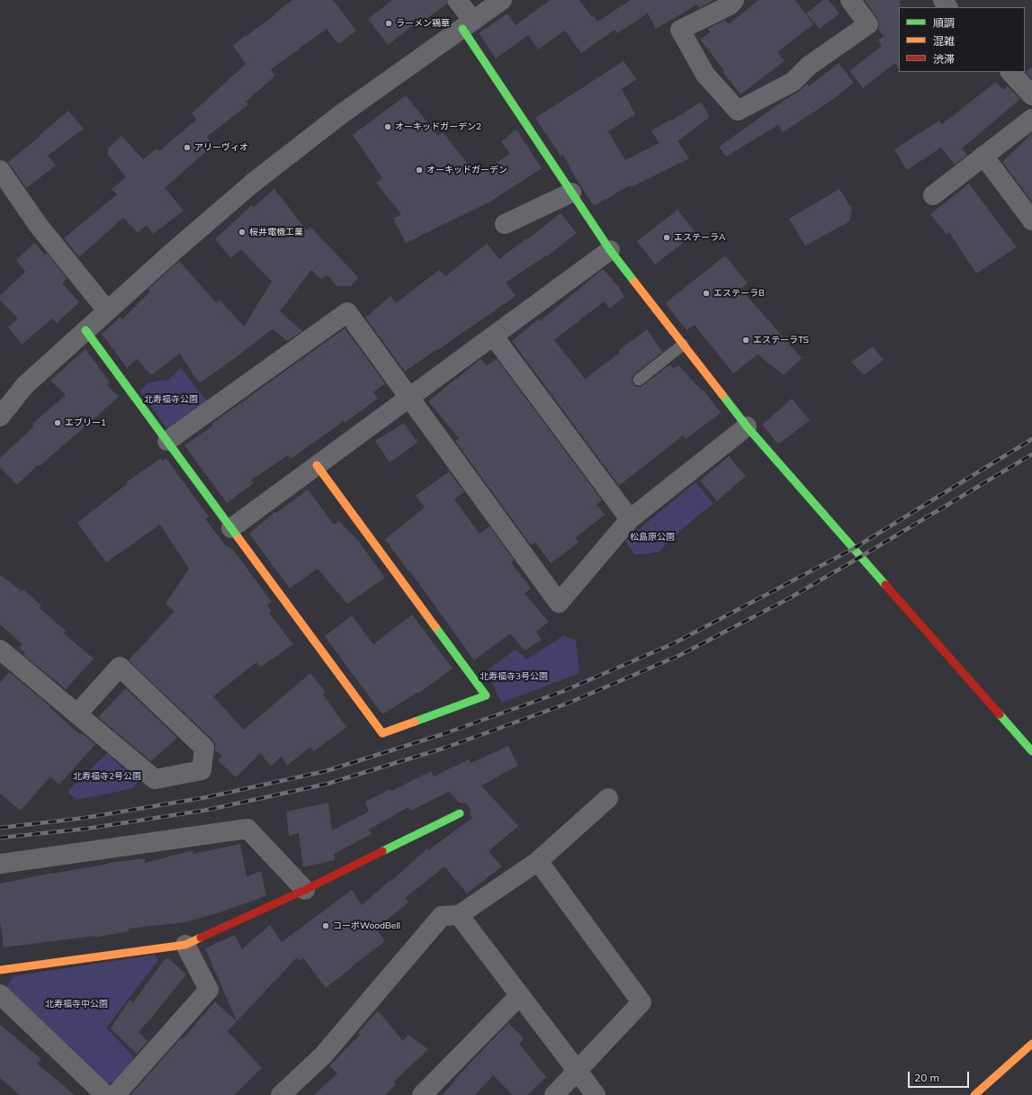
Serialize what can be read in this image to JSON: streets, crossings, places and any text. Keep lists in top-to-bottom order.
{
  "parks": [
    "北寿福寺公園",
    "松島原公園",
    "北寿福寺3号公園",
    "北寿福寺2号公園",
    "北寿福寺中公園"
  ],
  "places": [
    "ラーメン鶏華",
    "オーキッドガーデン2",
    "アリーヴィオ",
    "オーキッドガーデン",
    "桜井電機工業",
    "エステーラA",
    "エステーラB",
    "エステーラTS",
    "エブリー1",
    "コーポWoodBell"
  ],
  "legend": ["順調", "混雑", "渋滞"],
  "scale_bar": "20 m"
}
